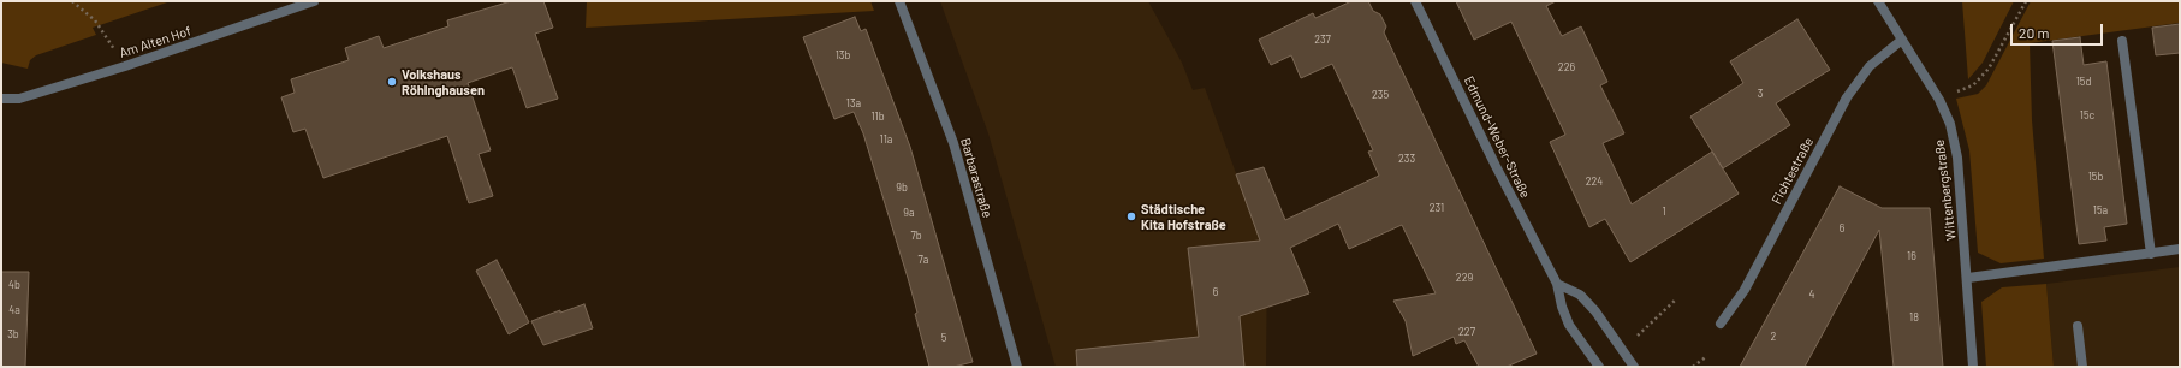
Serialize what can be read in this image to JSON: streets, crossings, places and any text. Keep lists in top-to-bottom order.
{
  "streets": {
    "street": [
      "Am Alten Hof",
      "Edmund-Weber-Straße",
      "Fichtestraße",
      "Barbarastraße",
      "Wittenbergstraße"
    ]
  },
  "crossings": [
    ["Fichtestraße", "Wittenbergstraße"]
  ],
  "places": ["Volkshaus Röhlnghausen", "Städtische Kita Hofstraße"],
  "house_numbers": [
    "237",
    "13b",
    "226",
    "15d",
    "3",
    "235",
    "13a",
    "15c",
    "11b",
    "11a",
    "233",
    "15b",
    "224",
    "9b",
    "231",
    "15a",
    "1",
    "9a",
    "6",
    "7b",
    "16",
    "7a",
    "229",
    "4b",
    "6",
    "4",
    "4a",
    "18",
    "227",
    "3b",
    "2",
    "5"
  ],
  "scale_bar": "20 m"
}
